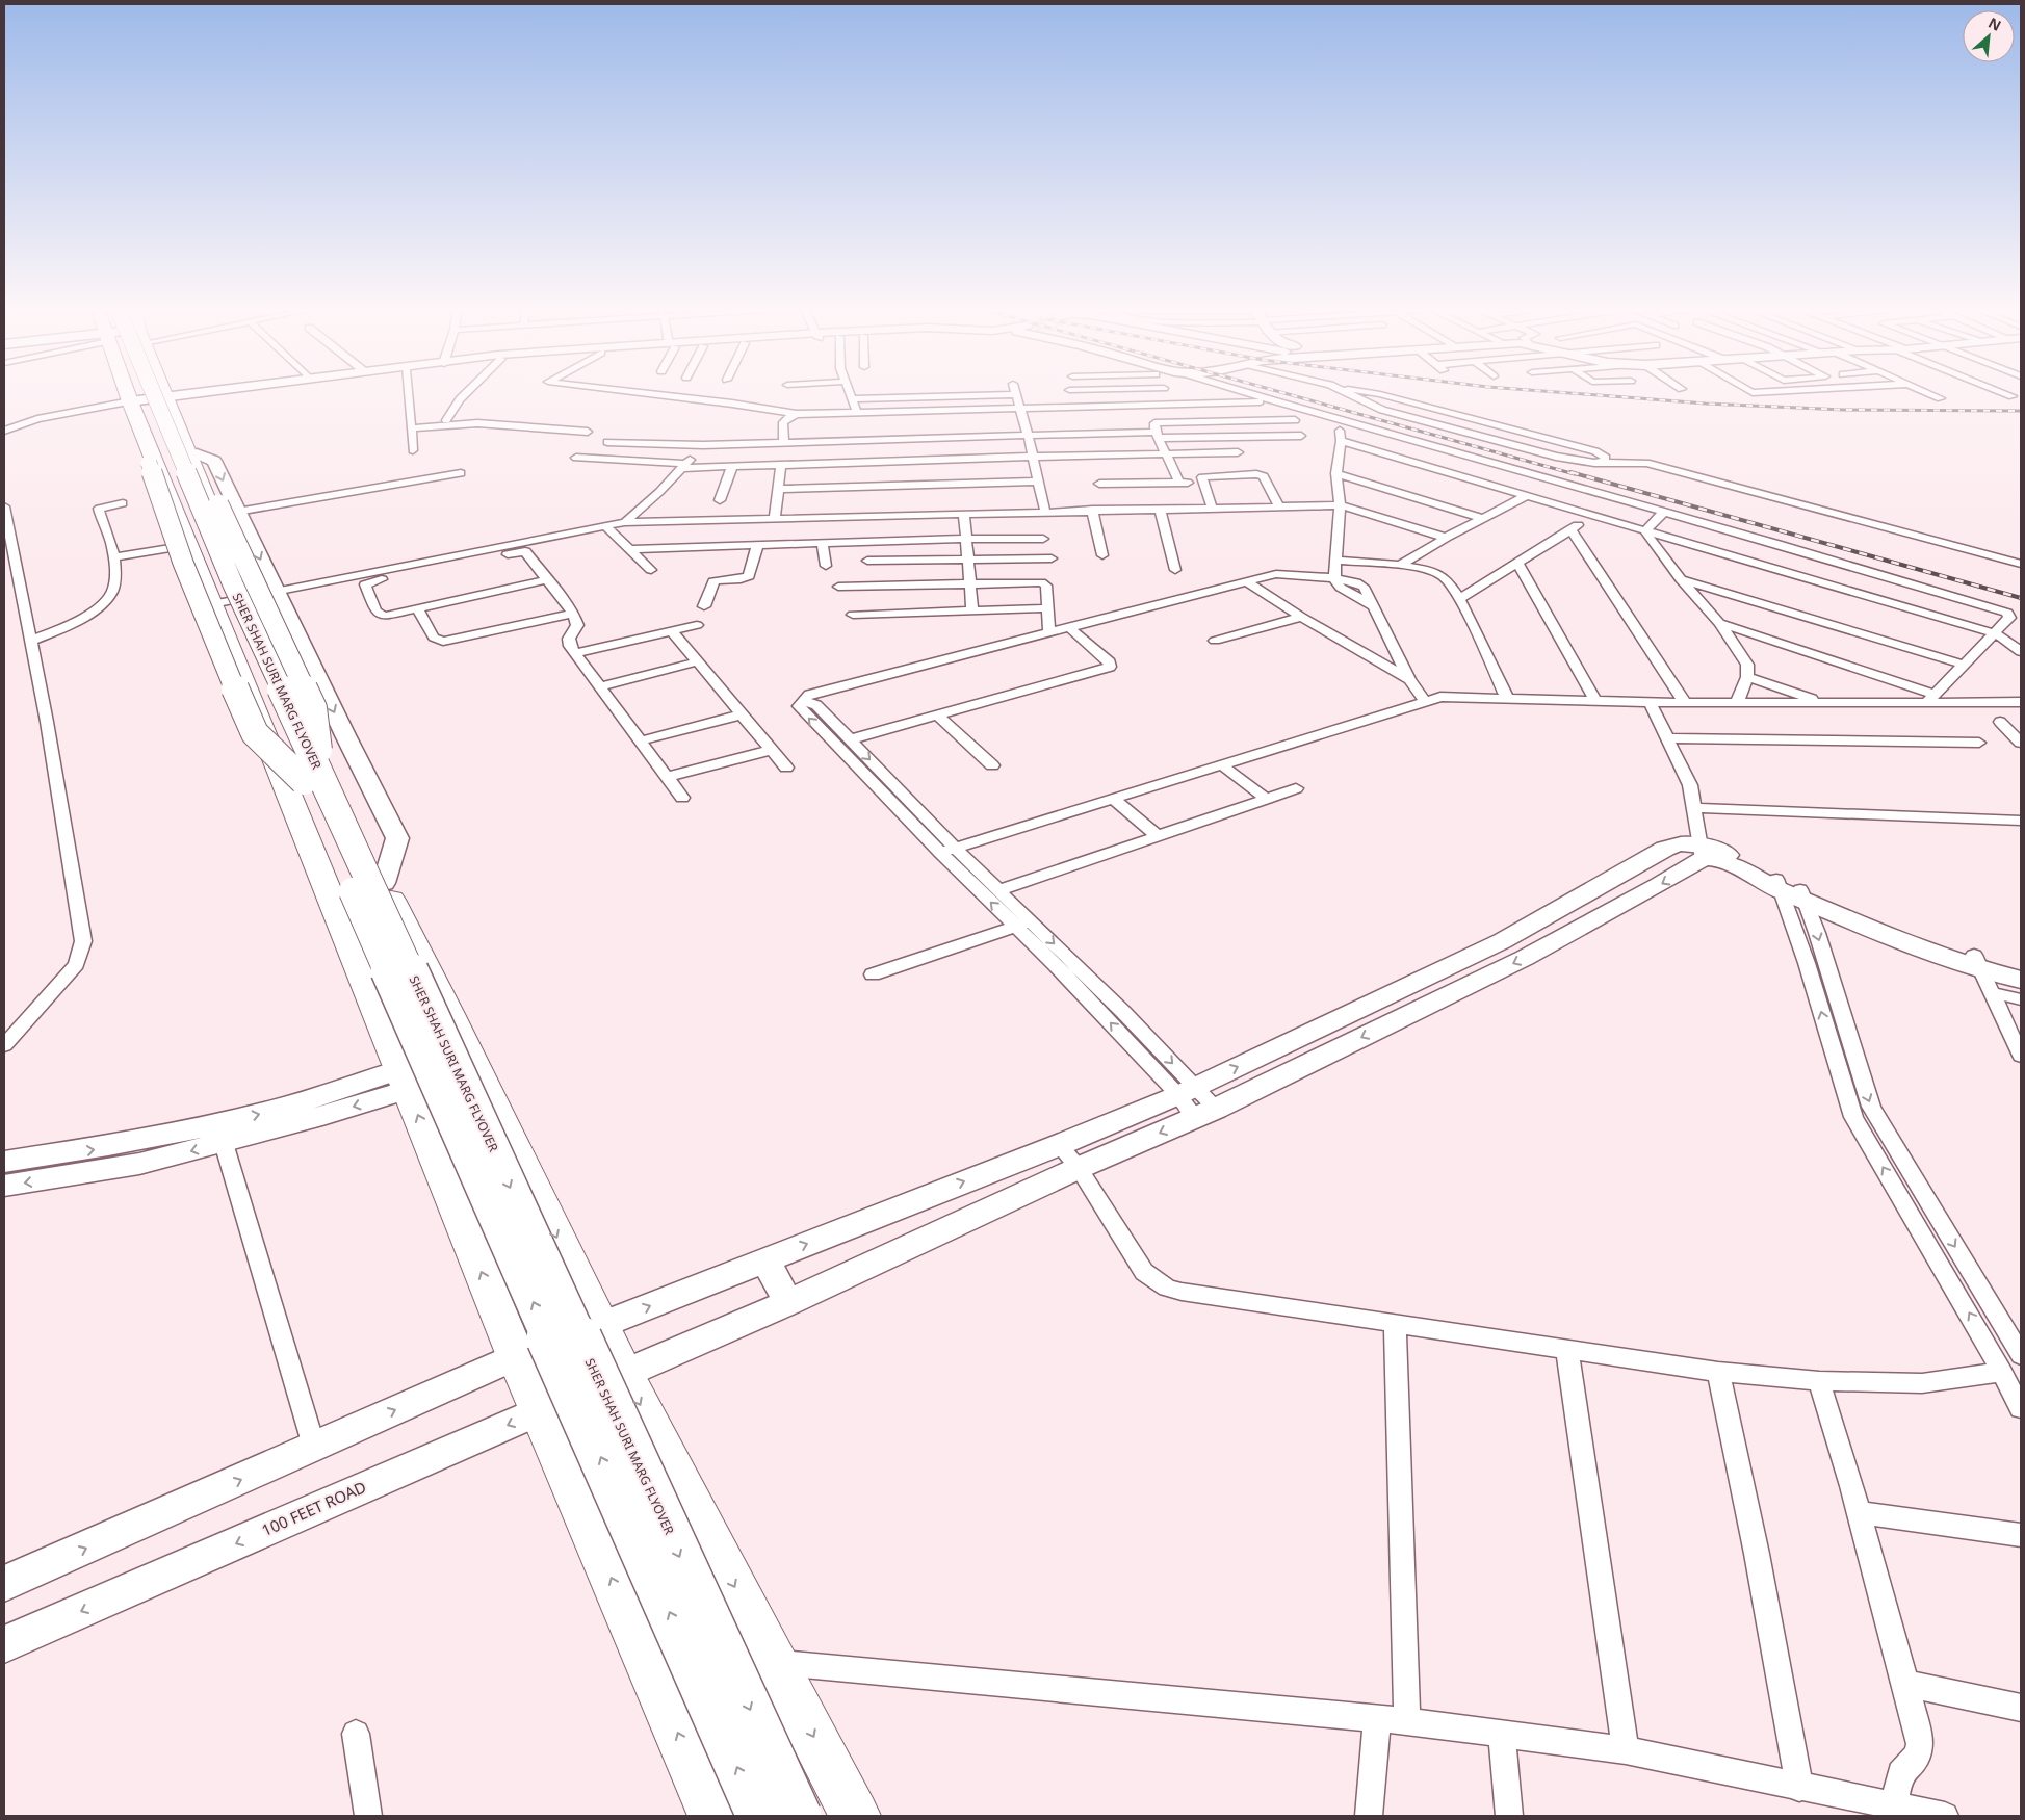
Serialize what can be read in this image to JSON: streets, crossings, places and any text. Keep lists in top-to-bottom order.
{
  "streets": {
    "highway": ["SHER SHAH SURI MARG FLYOVER"],
    "street": ["100 FEET ROAD"]
  },
  "north": "top right"
}
